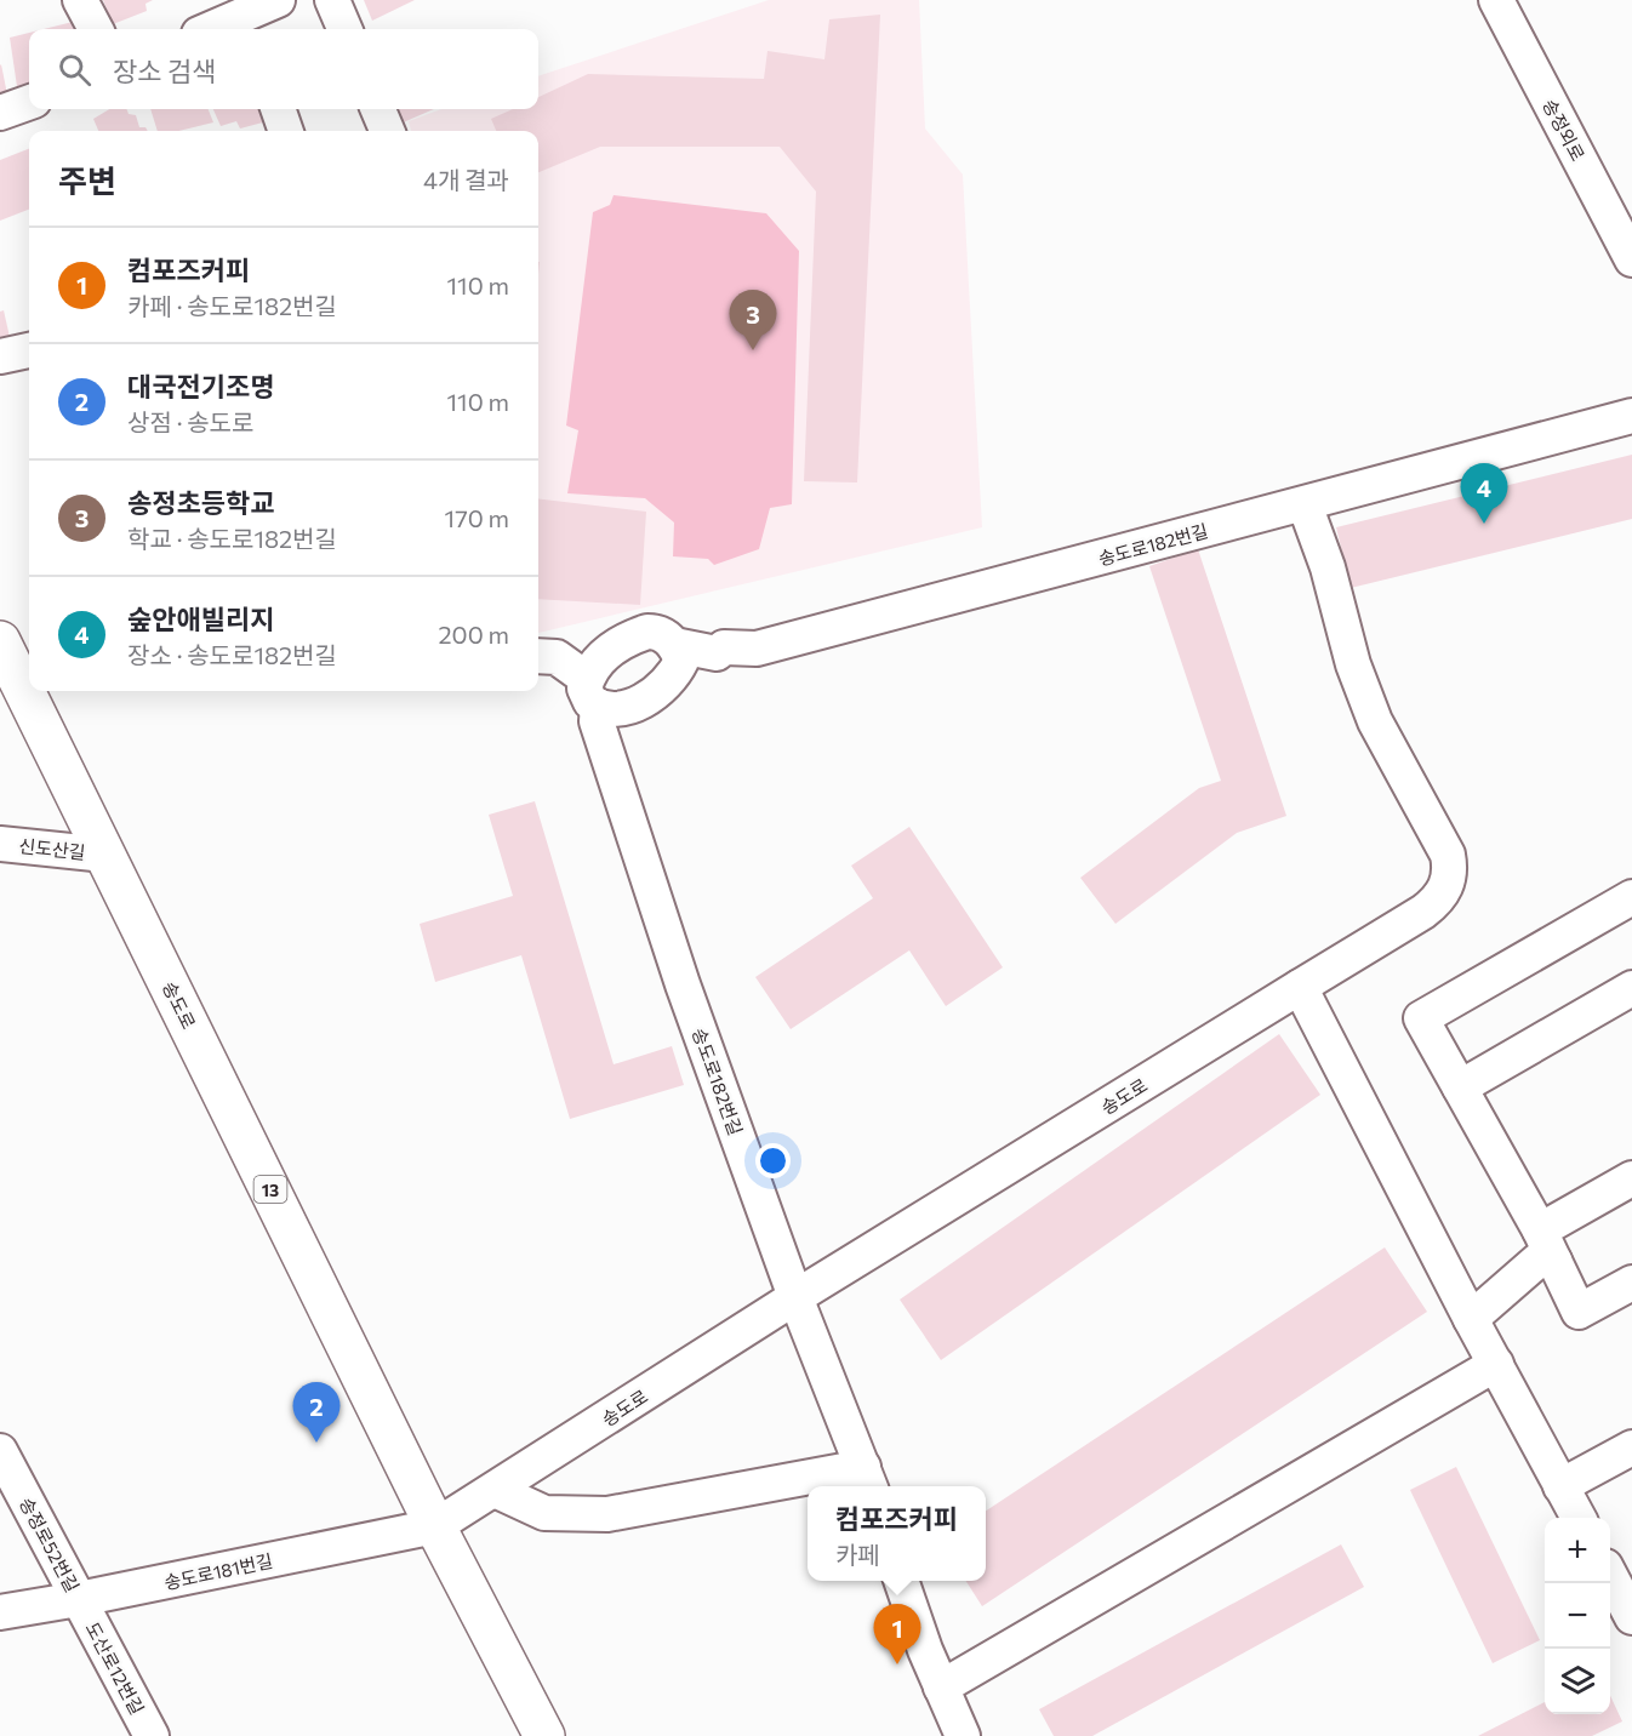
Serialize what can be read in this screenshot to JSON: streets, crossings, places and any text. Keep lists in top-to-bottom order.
{
  "streets": {
    "main road": ["송도로", "13"],
    "street": [
      "송정외로",
      "송도로182번길",
      "신도산길",
      "송정로52번길",
      "송도로181번길",
      "도산로12번길"
    ]
  },
  "crossings": [
    ["송도로182번길", "송도로"],
    ["신도산길", "송도로"],
    ["송도로", "송도로181번길"],
    ["송정로52번길", "송도로181번길"],
    ["송정로52번길", "도산로12번길"],
    ["송도로181번길", "도산로12번길"]
  ],
  "page": {
    "search": "장소 검색",
    "heading": ["주변", "4개 결과"],
    "list": [
      {
        "mark": "1",
        "name": "컴포즈커피",
        "note": "카페 · 송도로182번길",
        "value": "110 m"
      },
      {
        "mark": "2",
        "name": "대국전기조명",
        "note": "상점 · 송도로",
        "value": "110 m"
      },
      {
        "mark": "3",
        "name": "송정초등학교",
        "note": "학교 · 송도로182번길",
        "value": "170 m"
      },
      {
        "mark": "4",
        "name": "숲안애빌리지",
        "note": "장소 · 송도로182번길",
        "value": "200 m"
      }
    ],
    "pins": [
      "3",
      "4",
      "2",
      "1"
    ],
    "popup": ["컴포즈커피", "카페"],
    "map_buttons": ["+", "−"]
  }
}
